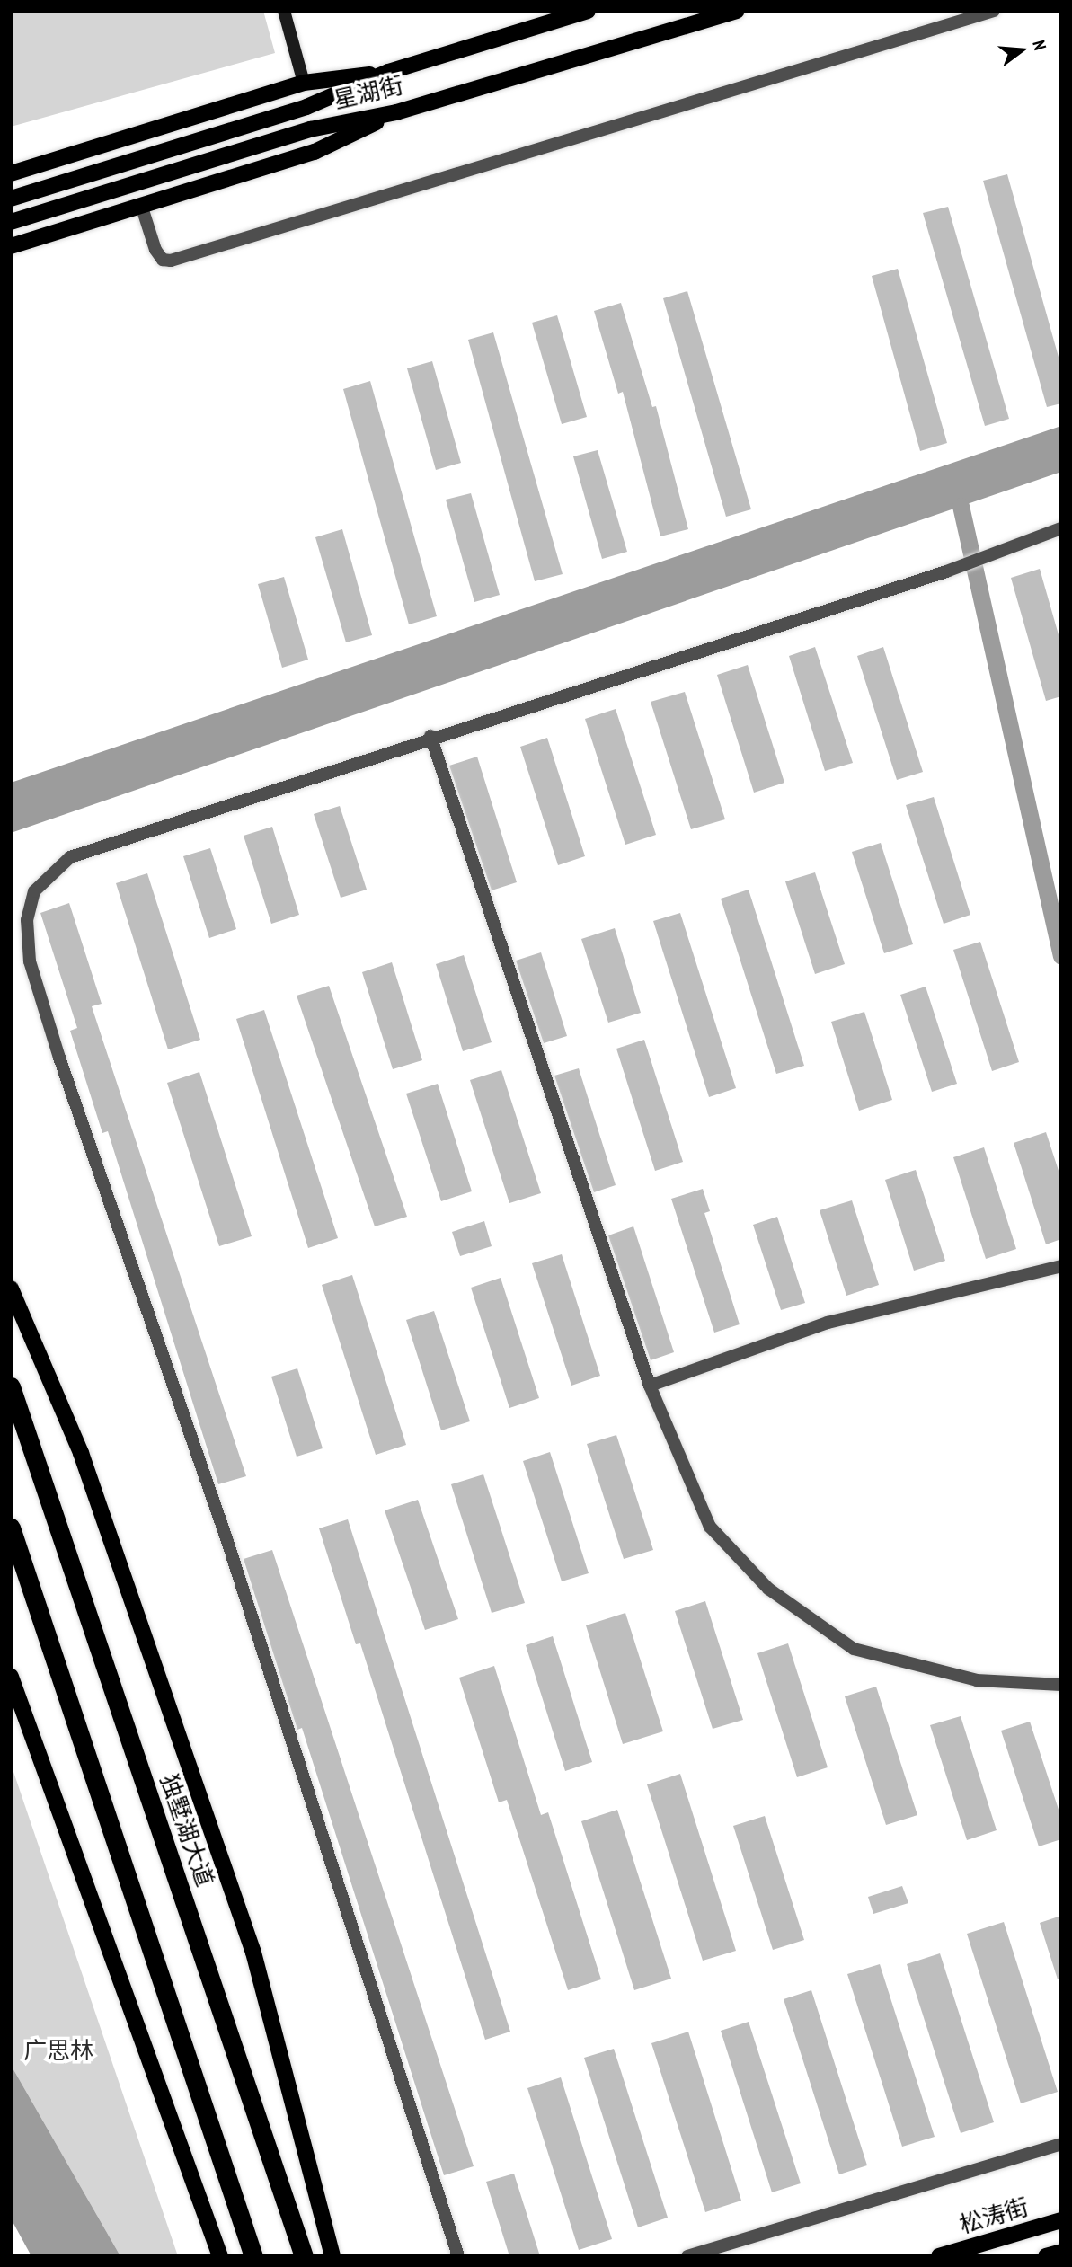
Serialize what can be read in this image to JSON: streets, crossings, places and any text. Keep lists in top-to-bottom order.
{
  "streets": {
    "highway": ["独墅湖大道"],
    "main road": ["星湖街", "松涛街"]
  },
  "parks": ["广思林"],
  "north": "right"
}
